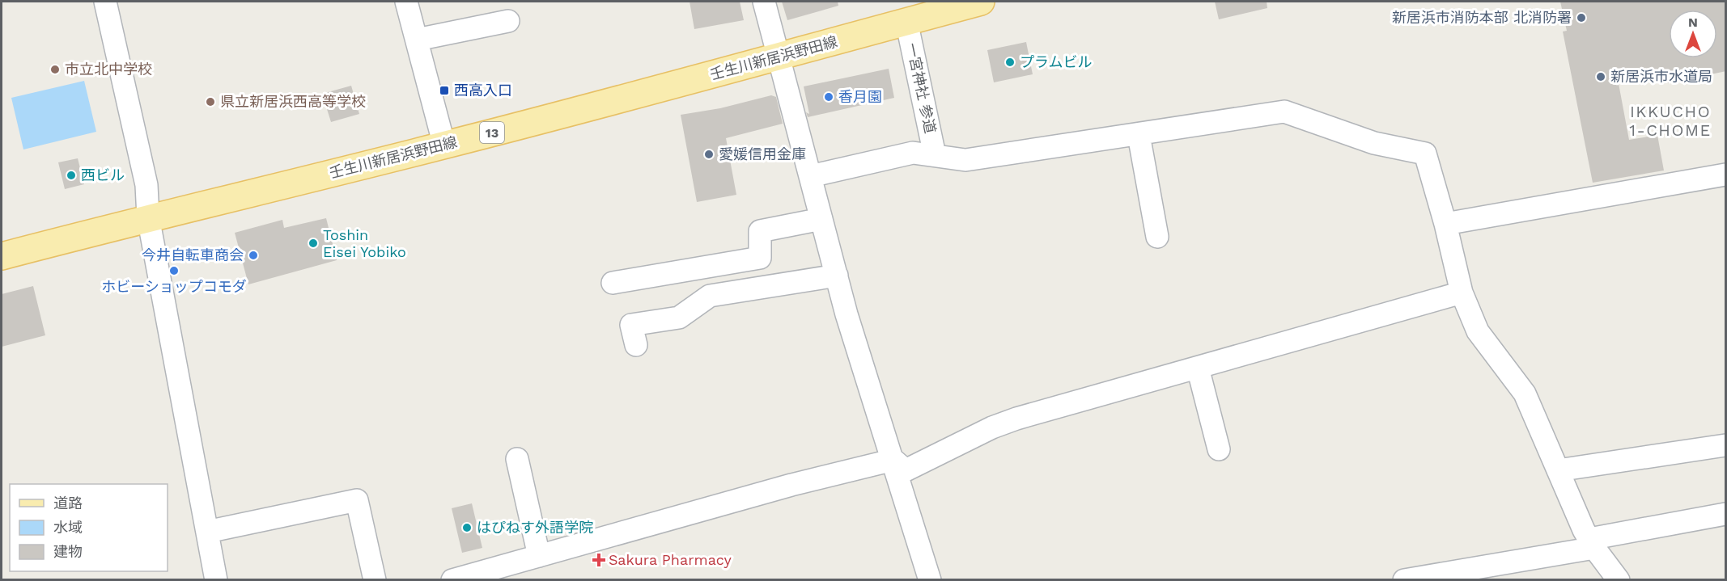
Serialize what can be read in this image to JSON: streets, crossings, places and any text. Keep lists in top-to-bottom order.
{
  "streets": {
    "main road": ["壬生川新居浜野田線", "13"],
    "street": ["一宮神社 参道"]
  },
  "crossings": [
    ["壬生川新居浜野田線", "一宮神社 参道"]
  ],
  "districts": ["IKKUCHO 1-CHOME"],
  "places": {
    "other": [
      "新居浜市消防本部 北消防署",
      "プラムビル",
      "市立北中学校",
      "新居浜市水道局",
      "香月園",
      "県立新居浜西高等学校",
      "愛媛信用金庫",
      "西ビル",
      "Toshin Eisei Yobiko",
      "今井自転車商会",
      "ホビーショップコモダ",
      "はぴねす外語学院"
    ],
    "transit": ["西高入口"],
    "health": ["Sakura Pharmacy"]
  },
  "legend": ["道路", "水域", "建物"],
  "north": "top"
}
